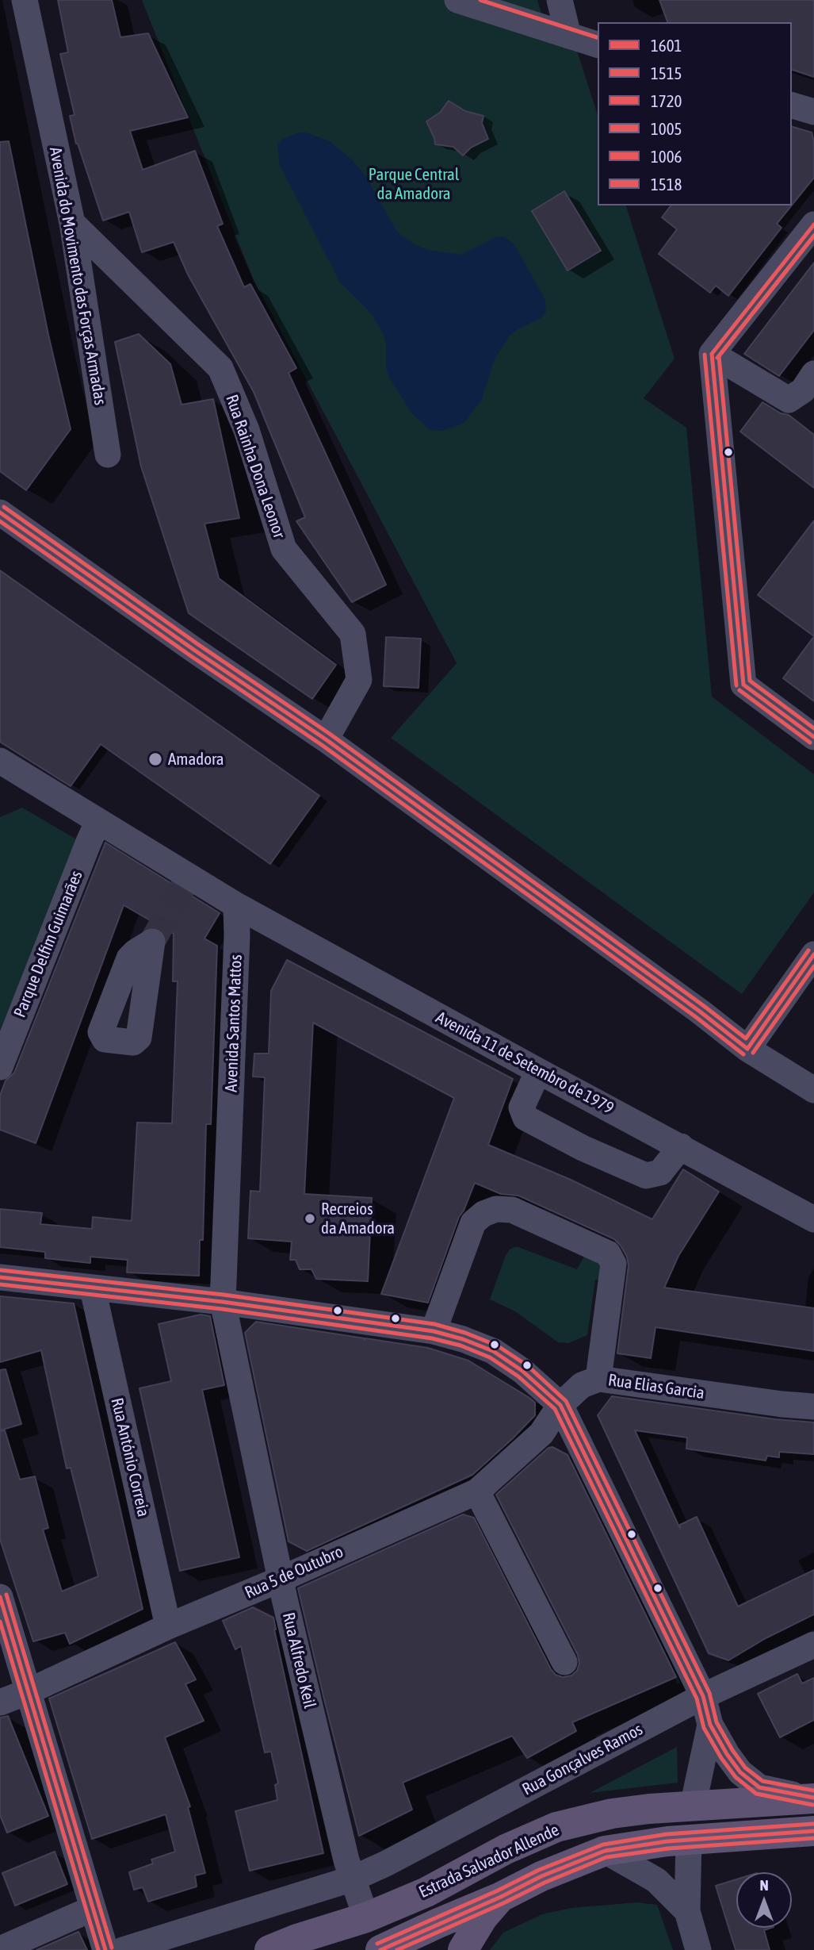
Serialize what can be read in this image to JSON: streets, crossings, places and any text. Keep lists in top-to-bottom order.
{
  "streets": {
    "main road": ["Estrada Salvador Allende"],
    "street": [
      "Avenida do Movimento das Forças Armadas",
      "Rua Rainha Dona Leonor",
      "Parque Delfim Guimarães",
      "Avenida Santos Mattos",
      "Avenida 11 de Setembro de 1979",
      "Rua Elias Garcia",
      "Rua António Correia",
      "Rua 5 de Outubro",
      "Rua Alfredo Keil",
      "Rua Gonçalves Ramos"
    ]
  },
  "crossings": [
    ["Avenida do Movimento das Forças Armadas", "Rua Rainha Dona Leonor"],
    ["Avenida Santos Mattos", "Avenida 11 de Setembro de 1979"],
    ["Avenida Santos Mattos", "Rua Alfredo Keil"],
    ["Rua Elias Garcia", "Rua 5 de Outubro"],
    ["Rua António Correia", "Rua 5 de Outubro"],
    ["Rua 5 de Outubro", "Rua Alfredo Keil"],
    ["Rua Alfredo Keil", "Rua Gonçalves Ramos"],
    ["Rua Alfredo Keil", "Estrada Salvador Allende"]
  ],
  "parks": ["Parque Central da Amadora"],
  "places": ["Amadora", "Recreios da Amadora"],
  "lines": [
    "transit line 1518",
    "transit line 1005",
    "transit line 1006",
    "transit line 1720",
    "transit line 1601",
    "transit line 1515"
  ],
  "legend": [
    "1601",
    "1515",
    "1720",
    "1005",
    "1006",
    "1518"
  ],
  "north": "top"
}
